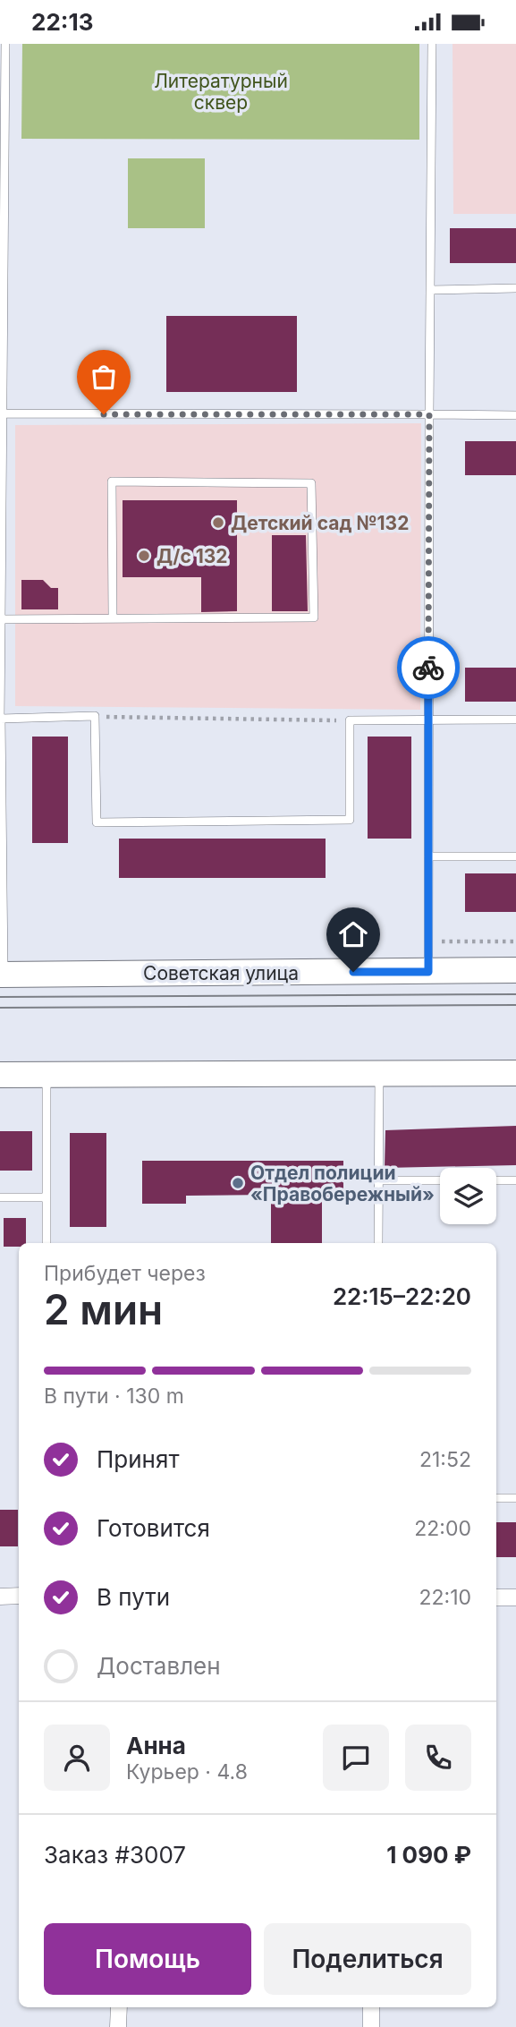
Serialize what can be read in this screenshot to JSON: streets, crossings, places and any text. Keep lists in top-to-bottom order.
{
  "streets": {
    "main road": ["Советская улица"]
  },
  "parks": ["Литературный сквер"],
  "places": ["Детский сад №132", "Д/с 132", "Отдел полиции «Правобережный»"],
  "page": {
    "status": "22:13",
    "heading": ["2 мин", "Прибудет через", "22:15–22:20"],
    "panel": [
      "Анна",
      "Курьер · 4.8",
      "Заказ #3007",
      "1 090 ₽"
    ],
    "bar": "В пути · 130 m",
    "list": [
      ["Принят", "21:52"],
      ["Готовится", "22:00"],
      ["В пути", "22:10"],
      "Доставлен"
    ],
    "buttons": ["Помощь", "Поделиться"]
  }
}
